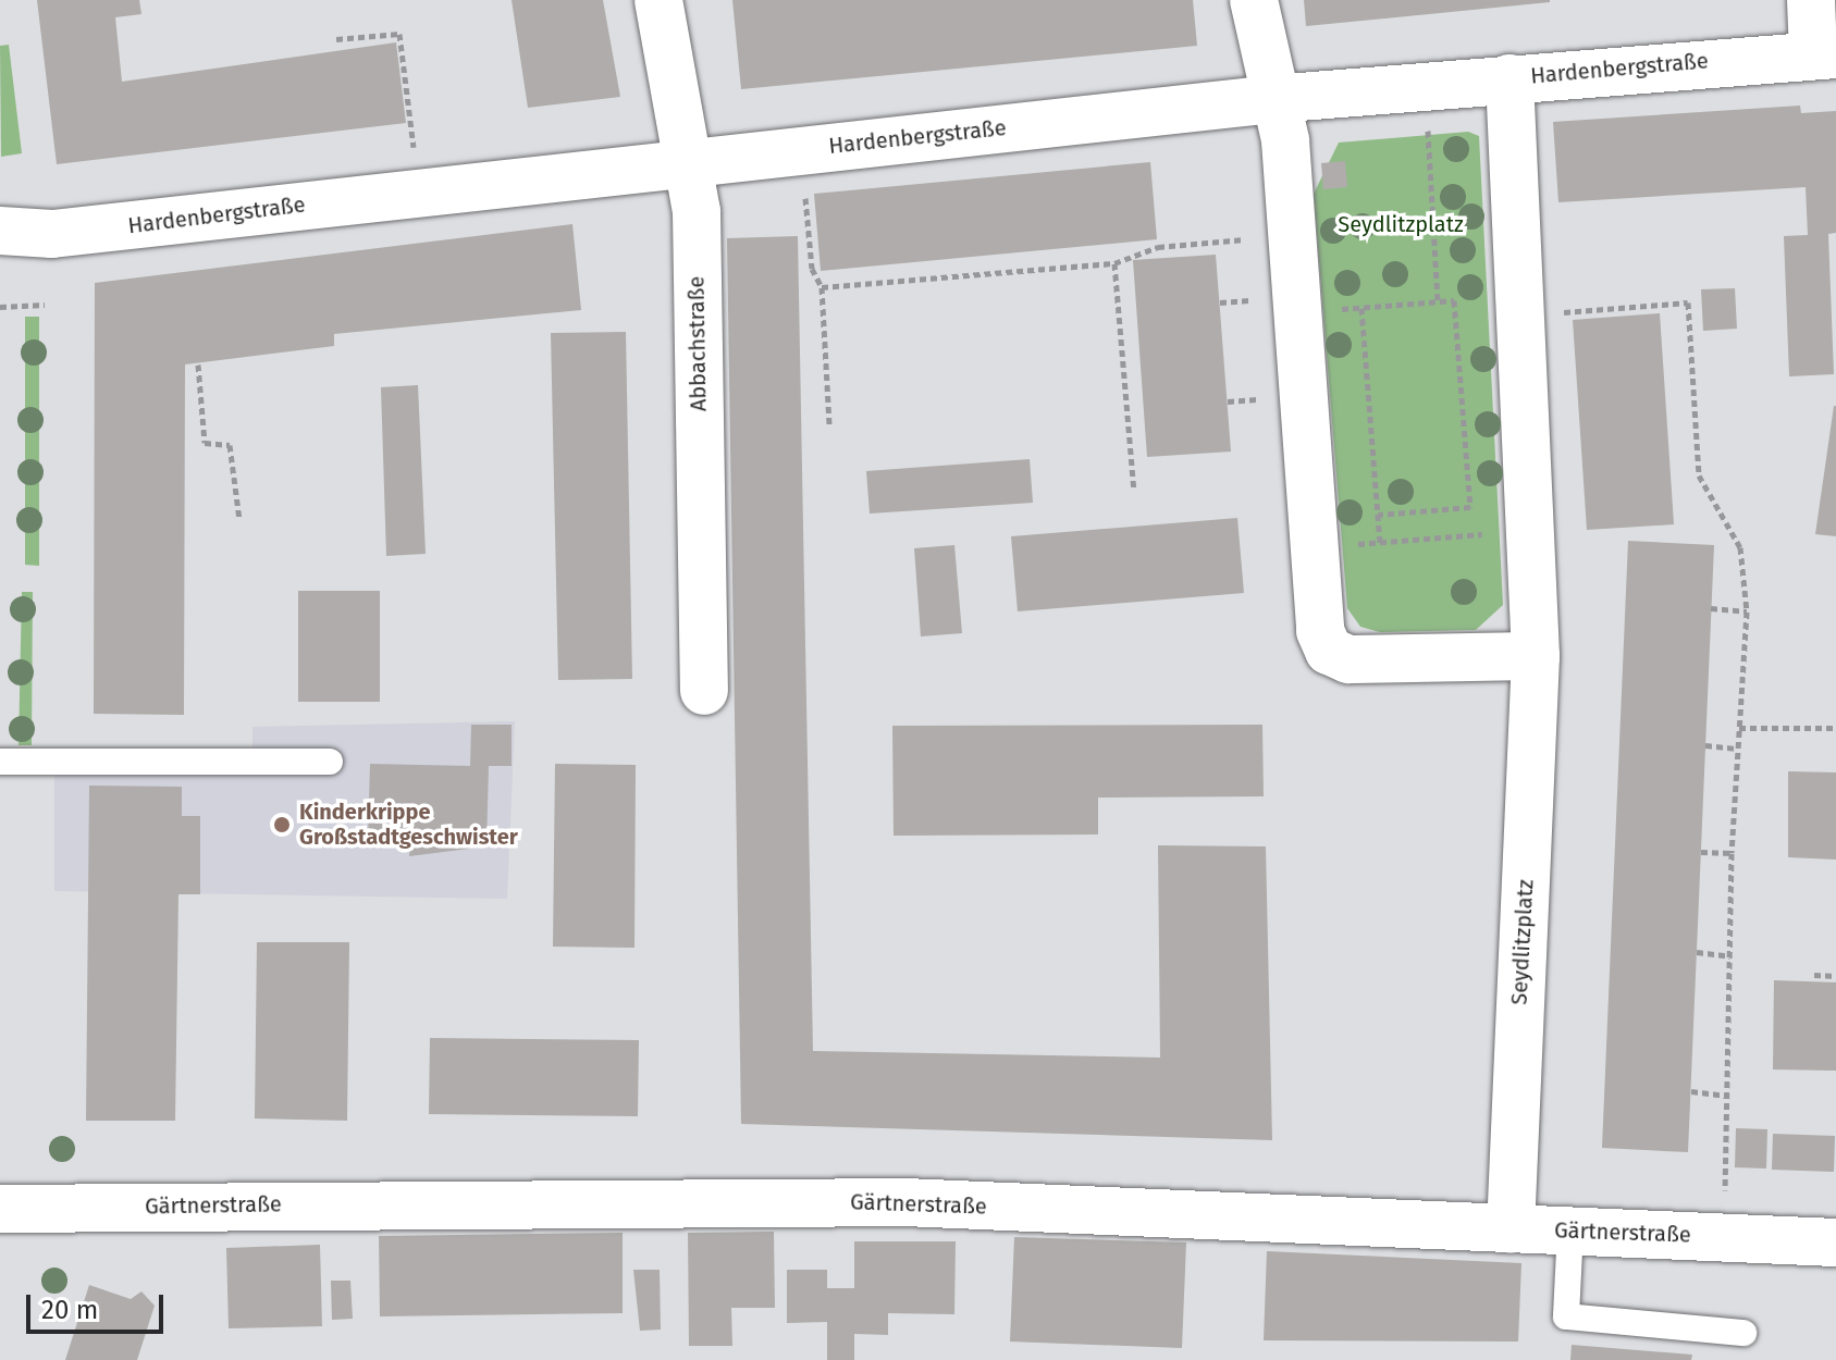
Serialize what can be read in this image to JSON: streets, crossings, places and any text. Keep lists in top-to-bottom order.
{
  "streets": {
    "street": [
      "Hardenbergstraße",
      "Abbachstraße",
      "Seydlitzplatz",
      "Gärtnerstraße"
    ]
  },
  "crossings": [
    ["Hardenbergstraße", "Abbachstraße"],
    ["Hardenbergstraße", "Seydlitzplatz"],
    ["Seydlitzplatz", "Gärtnerstraße"]
  ],
  "parks": ["Seydlitzplatz"],
  "places": ["Kinderkrippe Großstadtgeschwister"],
  "scale_bar": "20 m"
}
